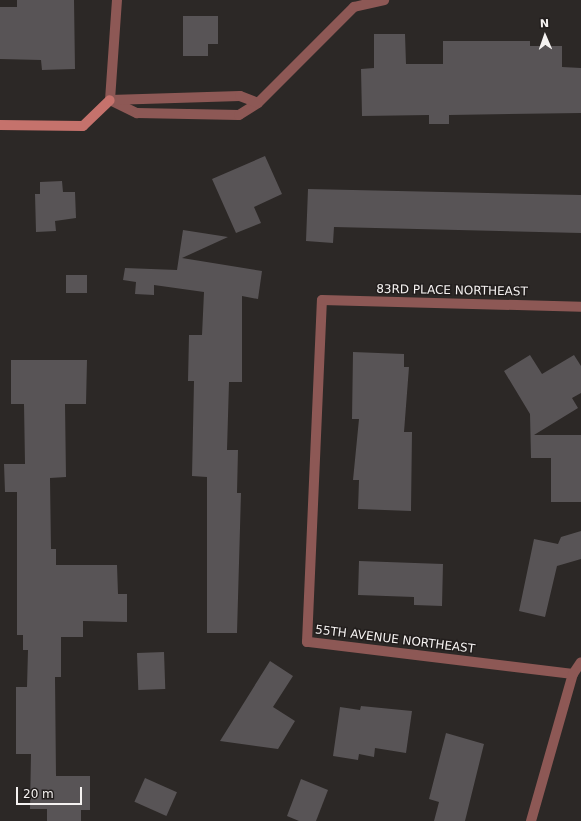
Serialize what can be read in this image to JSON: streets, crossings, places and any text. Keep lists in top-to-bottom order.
{
  "streets": {
    "street": ["83RD PLACE NORTHEAST", "55TH AVENUE NORTHEAST"]
  },
  "crossings": [
    ["83RD PLACE NORTHEAST", "55TH AVENUE NORTHEAST"]
  ],
  "scale_bar": "20 m",
  "north": "top"
}
